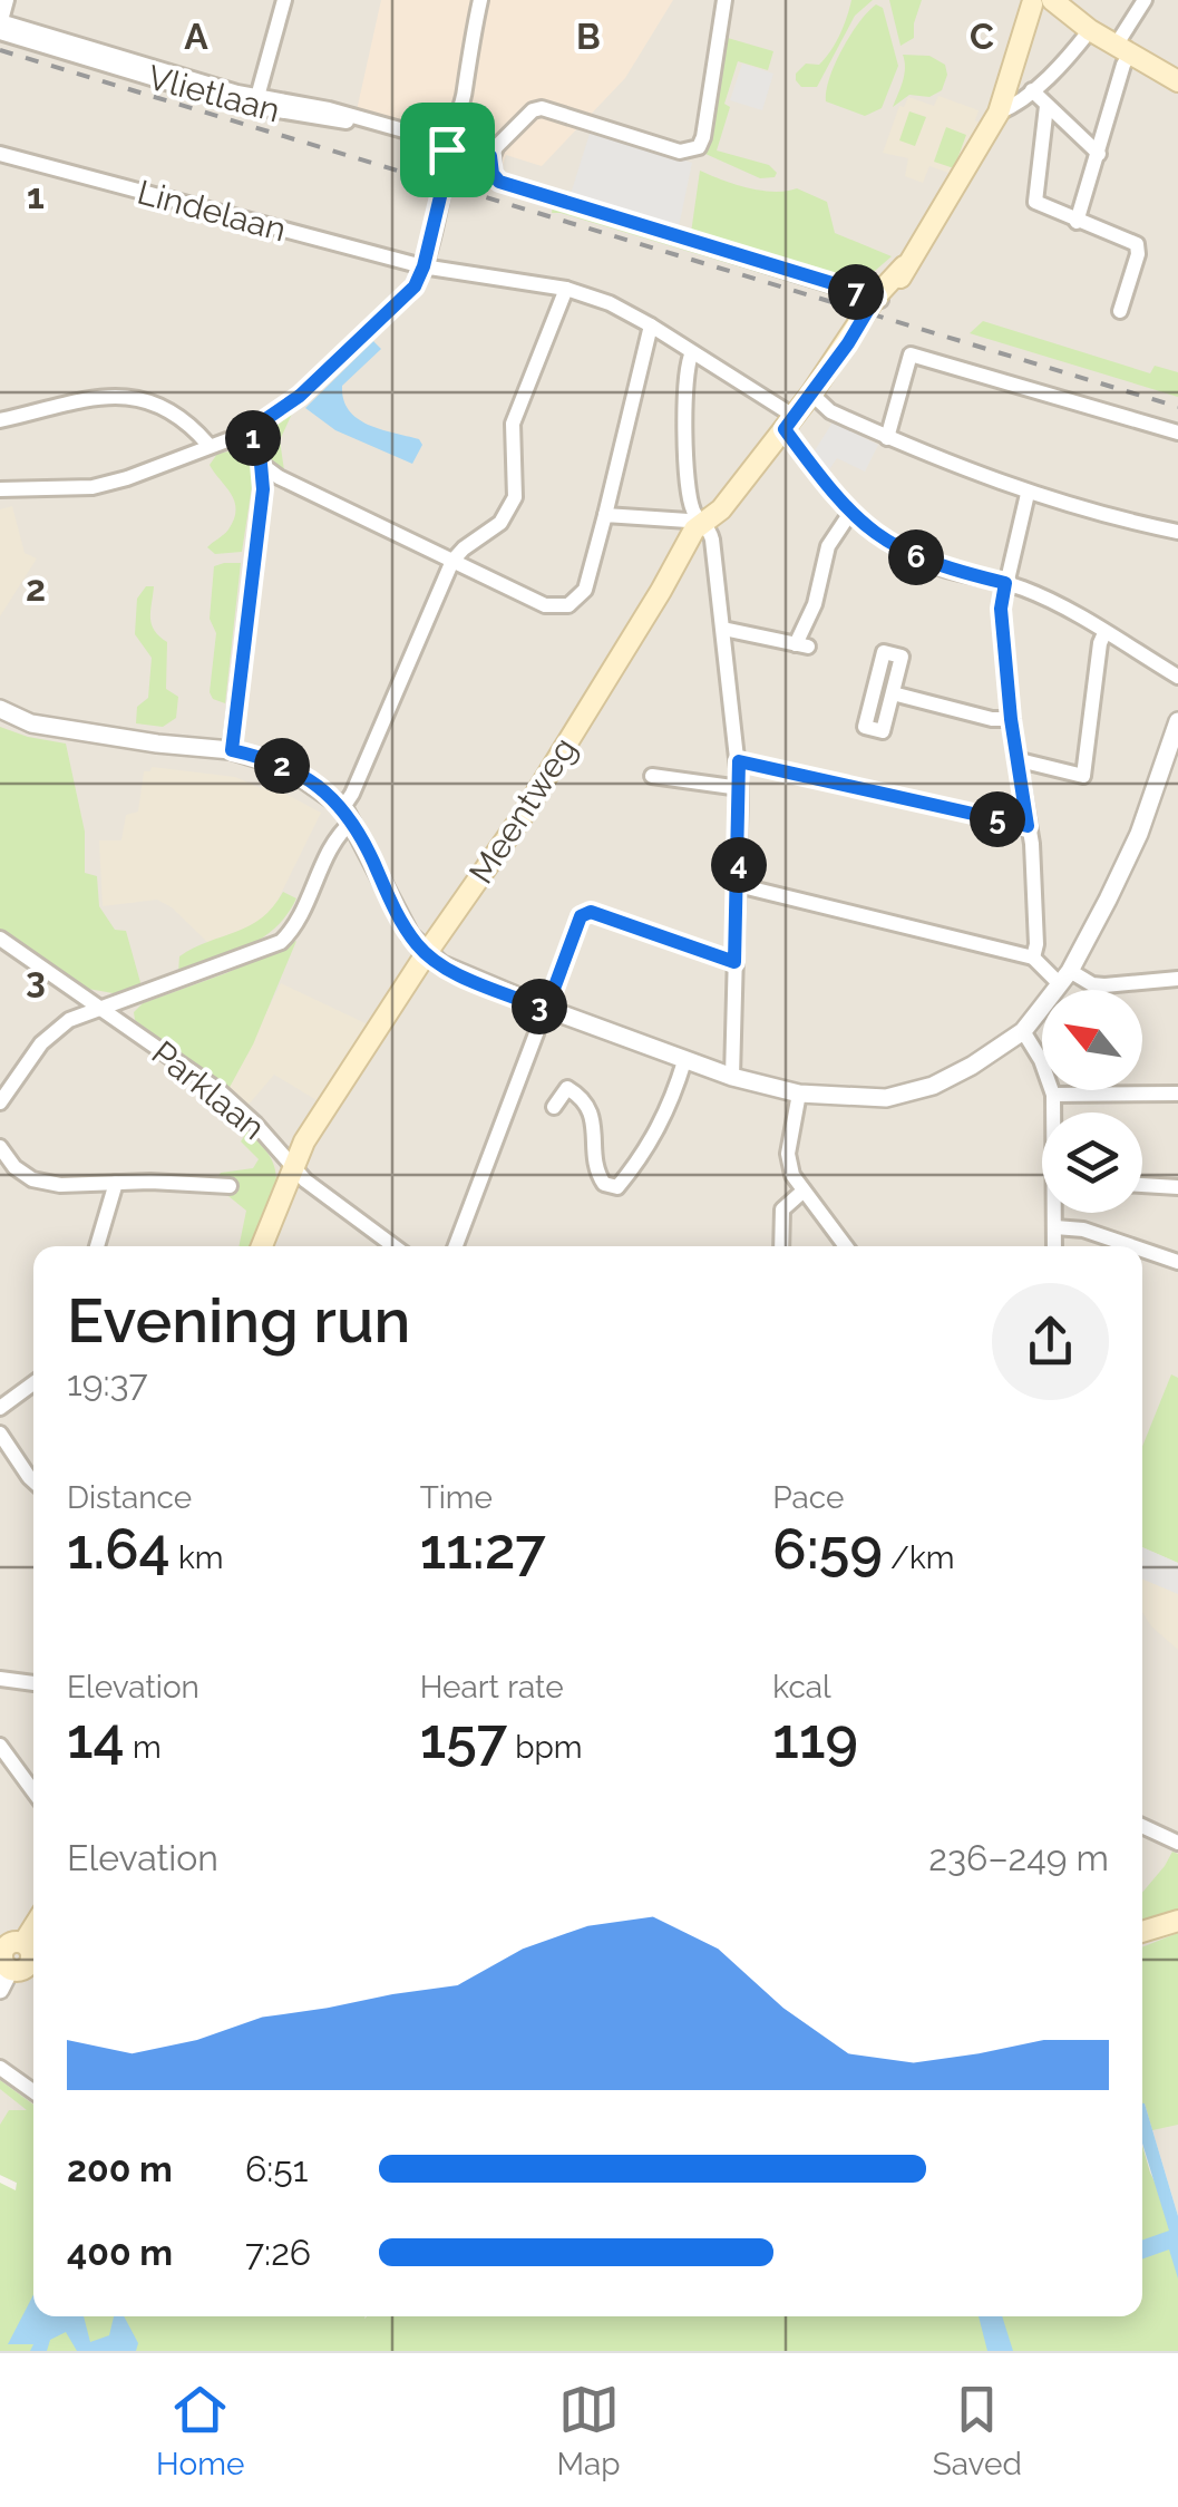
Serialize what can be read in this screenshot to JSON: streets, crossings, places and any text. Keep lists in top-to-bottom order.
{
  "streets": {
    "main road": ["Meentweg"],
    "street": ["Vlietlaan", "Lindelaan", "Parklaan"]
  },
  "crossings": [
    ["Lindelaan", "Meentweg"],
    ["Meentweg", "Parklaan"]
  ],
  "north": "top left",
  "page": {
    "pins": [
      "7",
      "1",
      "6",
      "2",
      "5",
      "4",
      "3"
    ],
    "heading": ["Evening run", "19:37"],
    "stats": [
      ["Distance", "1.64 km"],
      ["Time", "11:27"],
      ["Pace", "6:59 /km"],
      ["Elevation", "14 m"],
      ["Heart rate", "157 bpm"],
      ["kcal", "119"]
    ],
    "chart": ["Elevation", "236–249 m"],
    "list": [
      {
        "name": "200 m",
        "note": "6:51"
      },
      {
        "name": "400 m",
        "note": "7:26"
      }
    ],
    "tabs": ["Home", "Map", "Saved"]
  },
  "grid": {
    "columns": ["A", "B", "C"],
    "rows": ["1", "2", "3"]
  }
}
